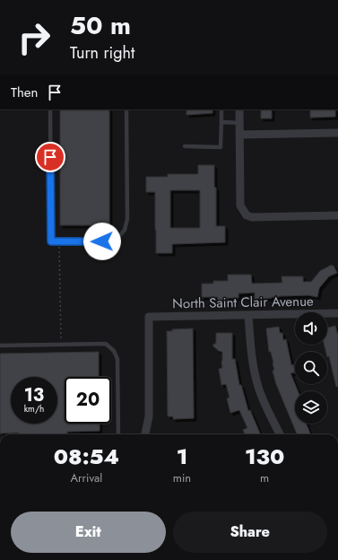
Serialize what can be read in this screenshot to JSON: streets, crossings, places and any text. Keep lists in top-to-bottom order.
{
  "streets": {
    "street": ["North Saint Clair Avenue"]
  },
  "page": {
    "turn": ["50 m", "Turn right"],
    "then": "Then",
    "speed": "13 km/h",
    "limit": "20",
    "eta": [
      "08:54",
      "Arrival",
      "1",
      "min",
      "130",
      "m"
    ],
    "buttons": ["Exit", "Share"]
  }
}
